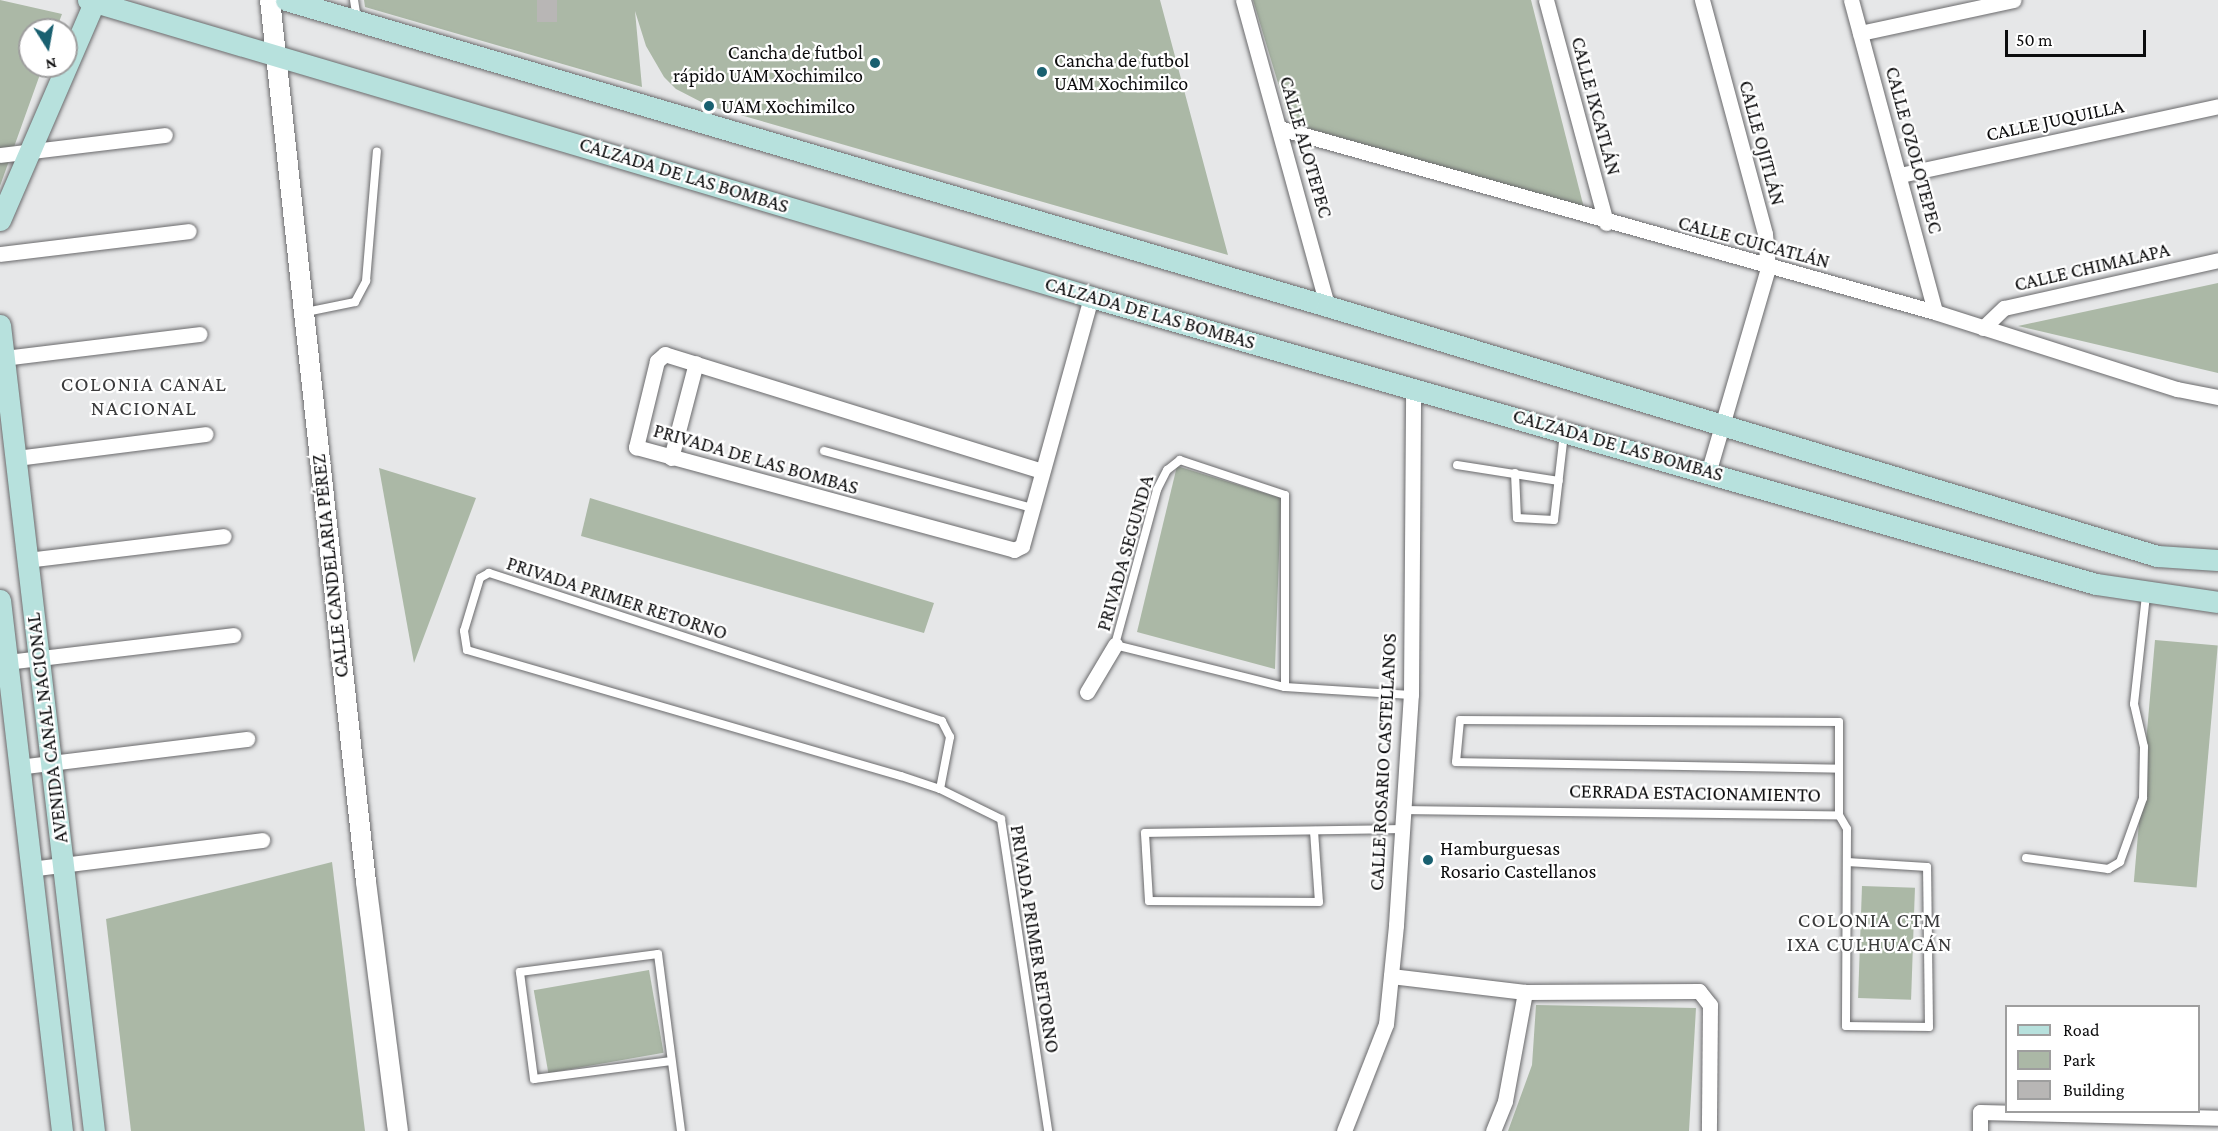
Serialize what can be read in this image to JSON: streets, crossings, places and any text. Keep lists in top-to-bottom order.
{
  "streets": {
    "main road": ["CALZADA DE LAS BOMBAS", "AVENIDA CANAL NACIONAL"],
    "street": [
      "CALLE IXCATLÁN",
      "CALLE JUQUILLA",
      "CALLE OJITLÁN",
      "CALLE ALOTEPEC",
      "CALLE OZOLOTEPEC",
      "CALLE CUICATLÁN",
      "CALLE CHIMALAPA",
      "PRIVADA DE LAS BOMBAS",
      "CALLE CANDELARIA PÉREZ",
      "CALLE ROSARIO CASTELLANOS"
    ],
    "lane": ["PRIVADA SEGUNDA", "PRIVADA PRIMER RETORNO", "CERRADA ESTACIONAMIENTO"]
  },
  "crossings": [
    ["CALLE IXCATLÁN", "CALLE CUICATLÁN"],
    ["CALLE JUQUILLA", "CALLE OZOLOTEPEC"],
    ["CALLE OJITLÁN", "CALZADA DE LAS BOMBAS"],
    ["CALLE OJITLÁN", "CALLE CUICATLÁN"],
    ["CALLE ALOTEPEC", "CALLE CUICATLÁN"],
    ["CALLE OZOLOTEPEC", "CALLE CUICATLÁN"],
    ["CALZADA DE LAS BOMBAS", "PRIVADA DE LAS BOMBAS"],
    ["CALZADA DE LAS BOMBAS", "CALLE CANDELARIA PÉREZ"],
    ["CALZADA DE LAS BOMBAS", "CALLE ROSARIO CASTELLANOS"],
    ["CALLE CUICATLÁN", "CALLE CHIMALAPA"],
    ["PRIVADA SEGUNDA", "CALLE ROSARIO CASTELLANOS"],
    ["CALLE ROSARIO CASTELLANOS", "CERRADA ESTACIONAMIENTO"]
  ],
  "districts": ["COLONIA CANAL NACIONAL", "COLONIA CTM IXA CULHUACÁN"],
  "places": [
    "Cancha de futbol rápido UAM Xochimilco",
    "Cancha de futbol UAM Xochimilco",
    "UAM Xochimilco",
    "Hamburguesas Rosario Castellanos"
  ],
  "legend": ["Road", "Park", "Building"],
  "scale_bar": "50 m",
  "north": "bottom"
}
